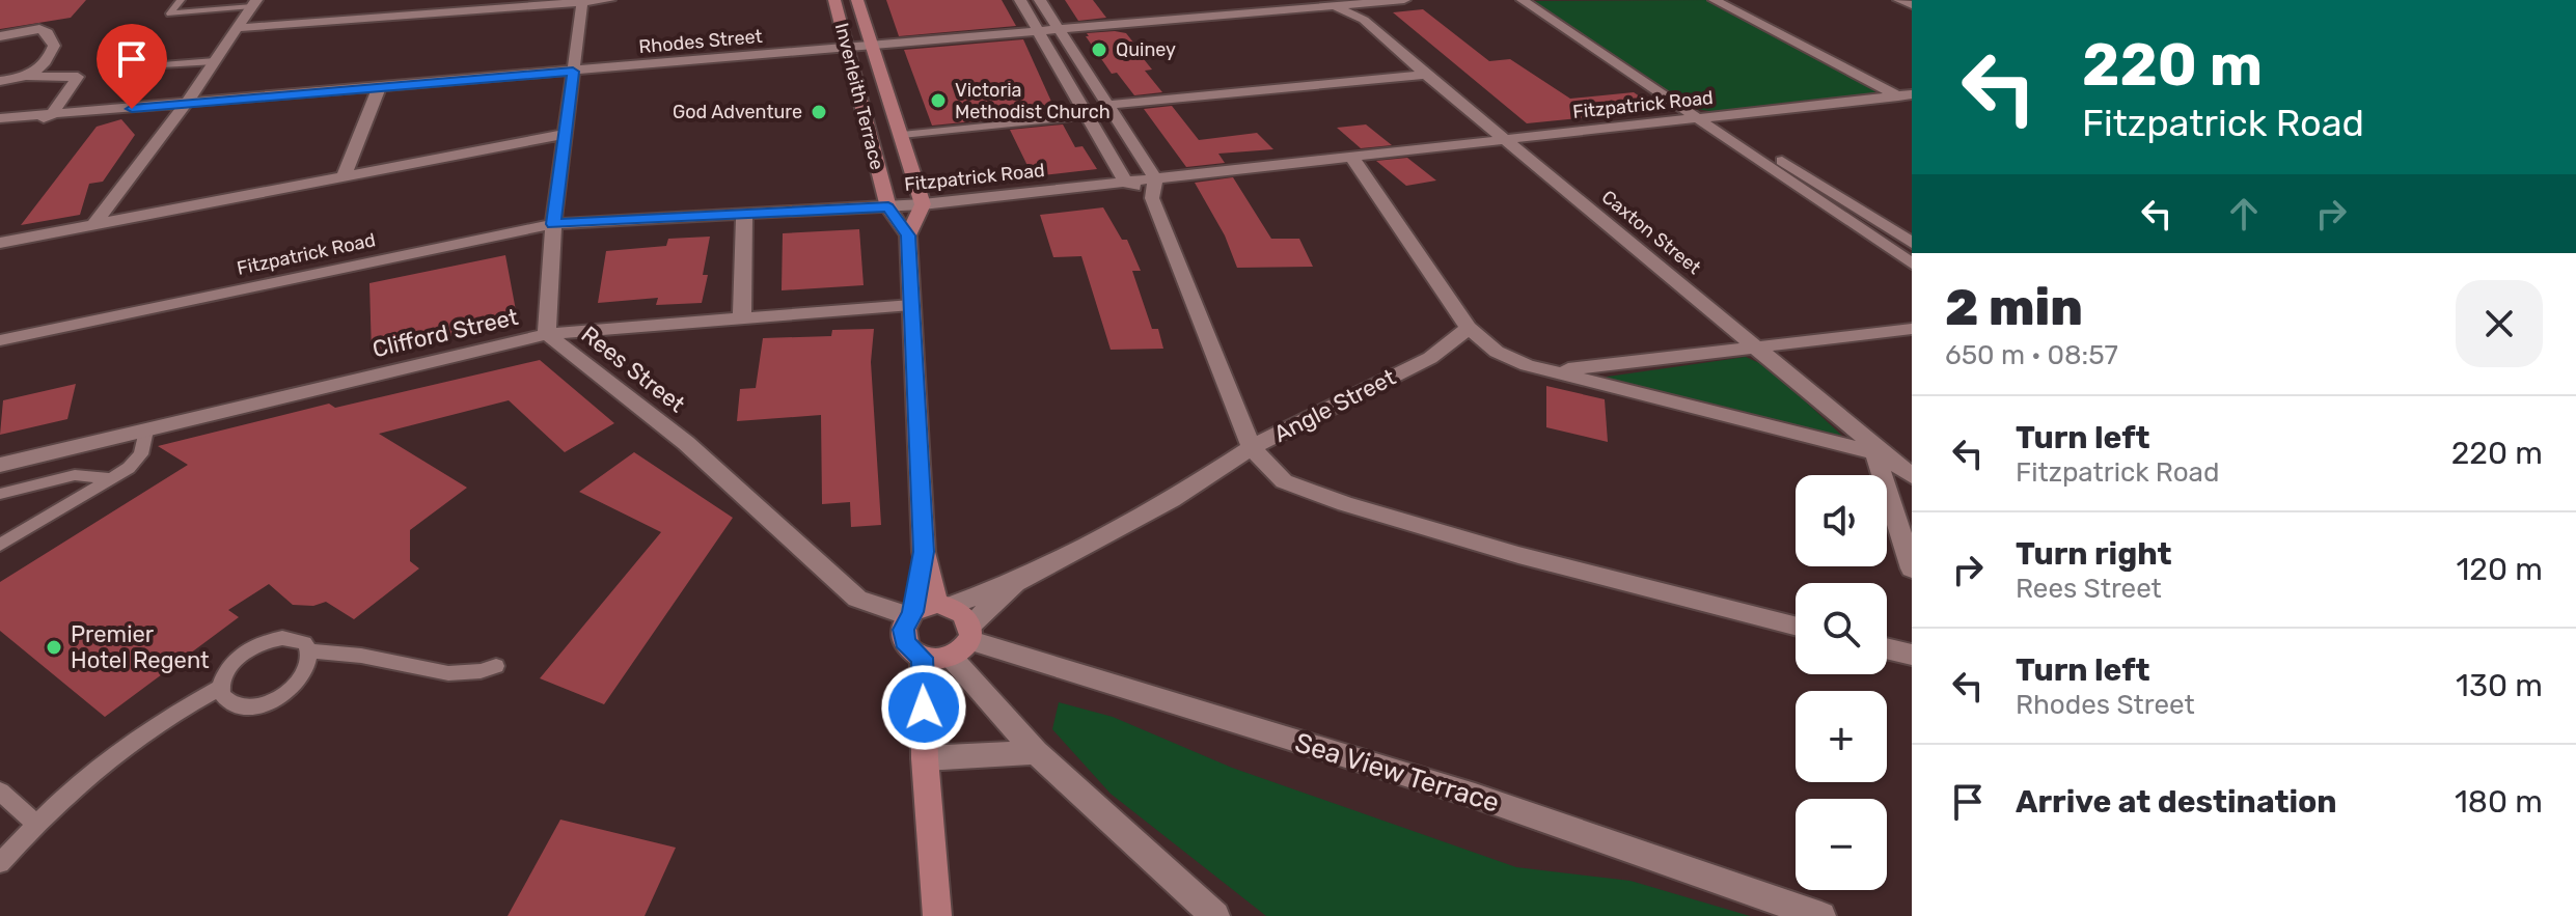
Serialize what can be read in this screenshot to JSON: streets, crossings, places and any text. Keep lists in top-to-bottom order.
{
  "streets": {
    "street": [
      "Rhodes Street",
      "Inverleith Terrace",
      "Fitzpatrick Road",
      "Caxton Street",
      "Clifford Street",
      "Rees Street",
      "Angle Street",
      "Sea View Terrace"
    ]
  },
  "crossings": [
    ["Rhodes Street", "Inverleith Terrace"],
    ["Rhodes Street", "Caxton Street"],
    ["Rhodes Street", "Rees Street"],
    ["Inverleith Terrace", "Fitzpatrick Road"],
    ["Fitzpatrick Road", "Caxton Street"],
    ["Fitzpatrick Road", "Rees Street"],
    ["Clifford Street", "Rees Street"],
    ["Rees Street", "Angle Street"],
    ["Angle Street", "Sea View Terrace"]
  ],
  "places": [
    "Quiney",
    "Victoria Methodist Church",
    "God Adventure",
    "Premier Hotel Regent"
  ],
  "page": {
    "turn": ["220 m", "Fitzpatrick Road"],
    "heading": ["2 min", "650 m · 08:57"],
    "list": [
      {
        "name": "Turn left",
        "note": "Fitzpatrick Road",
        "value": "220 m"
      },
      {
        "name": "Turn right",
        "note": "Rees Street",
        "value": "120 m"
      },
      {
        "name": "Turn left",
        "note": "Rhodes Street",
        "value": "130 m"
      },
      {
        "name": "Arrive at destination",
        "value": "180 m"
      }
    ],
    "map_buttons": ["+", "−"]
  }
}
